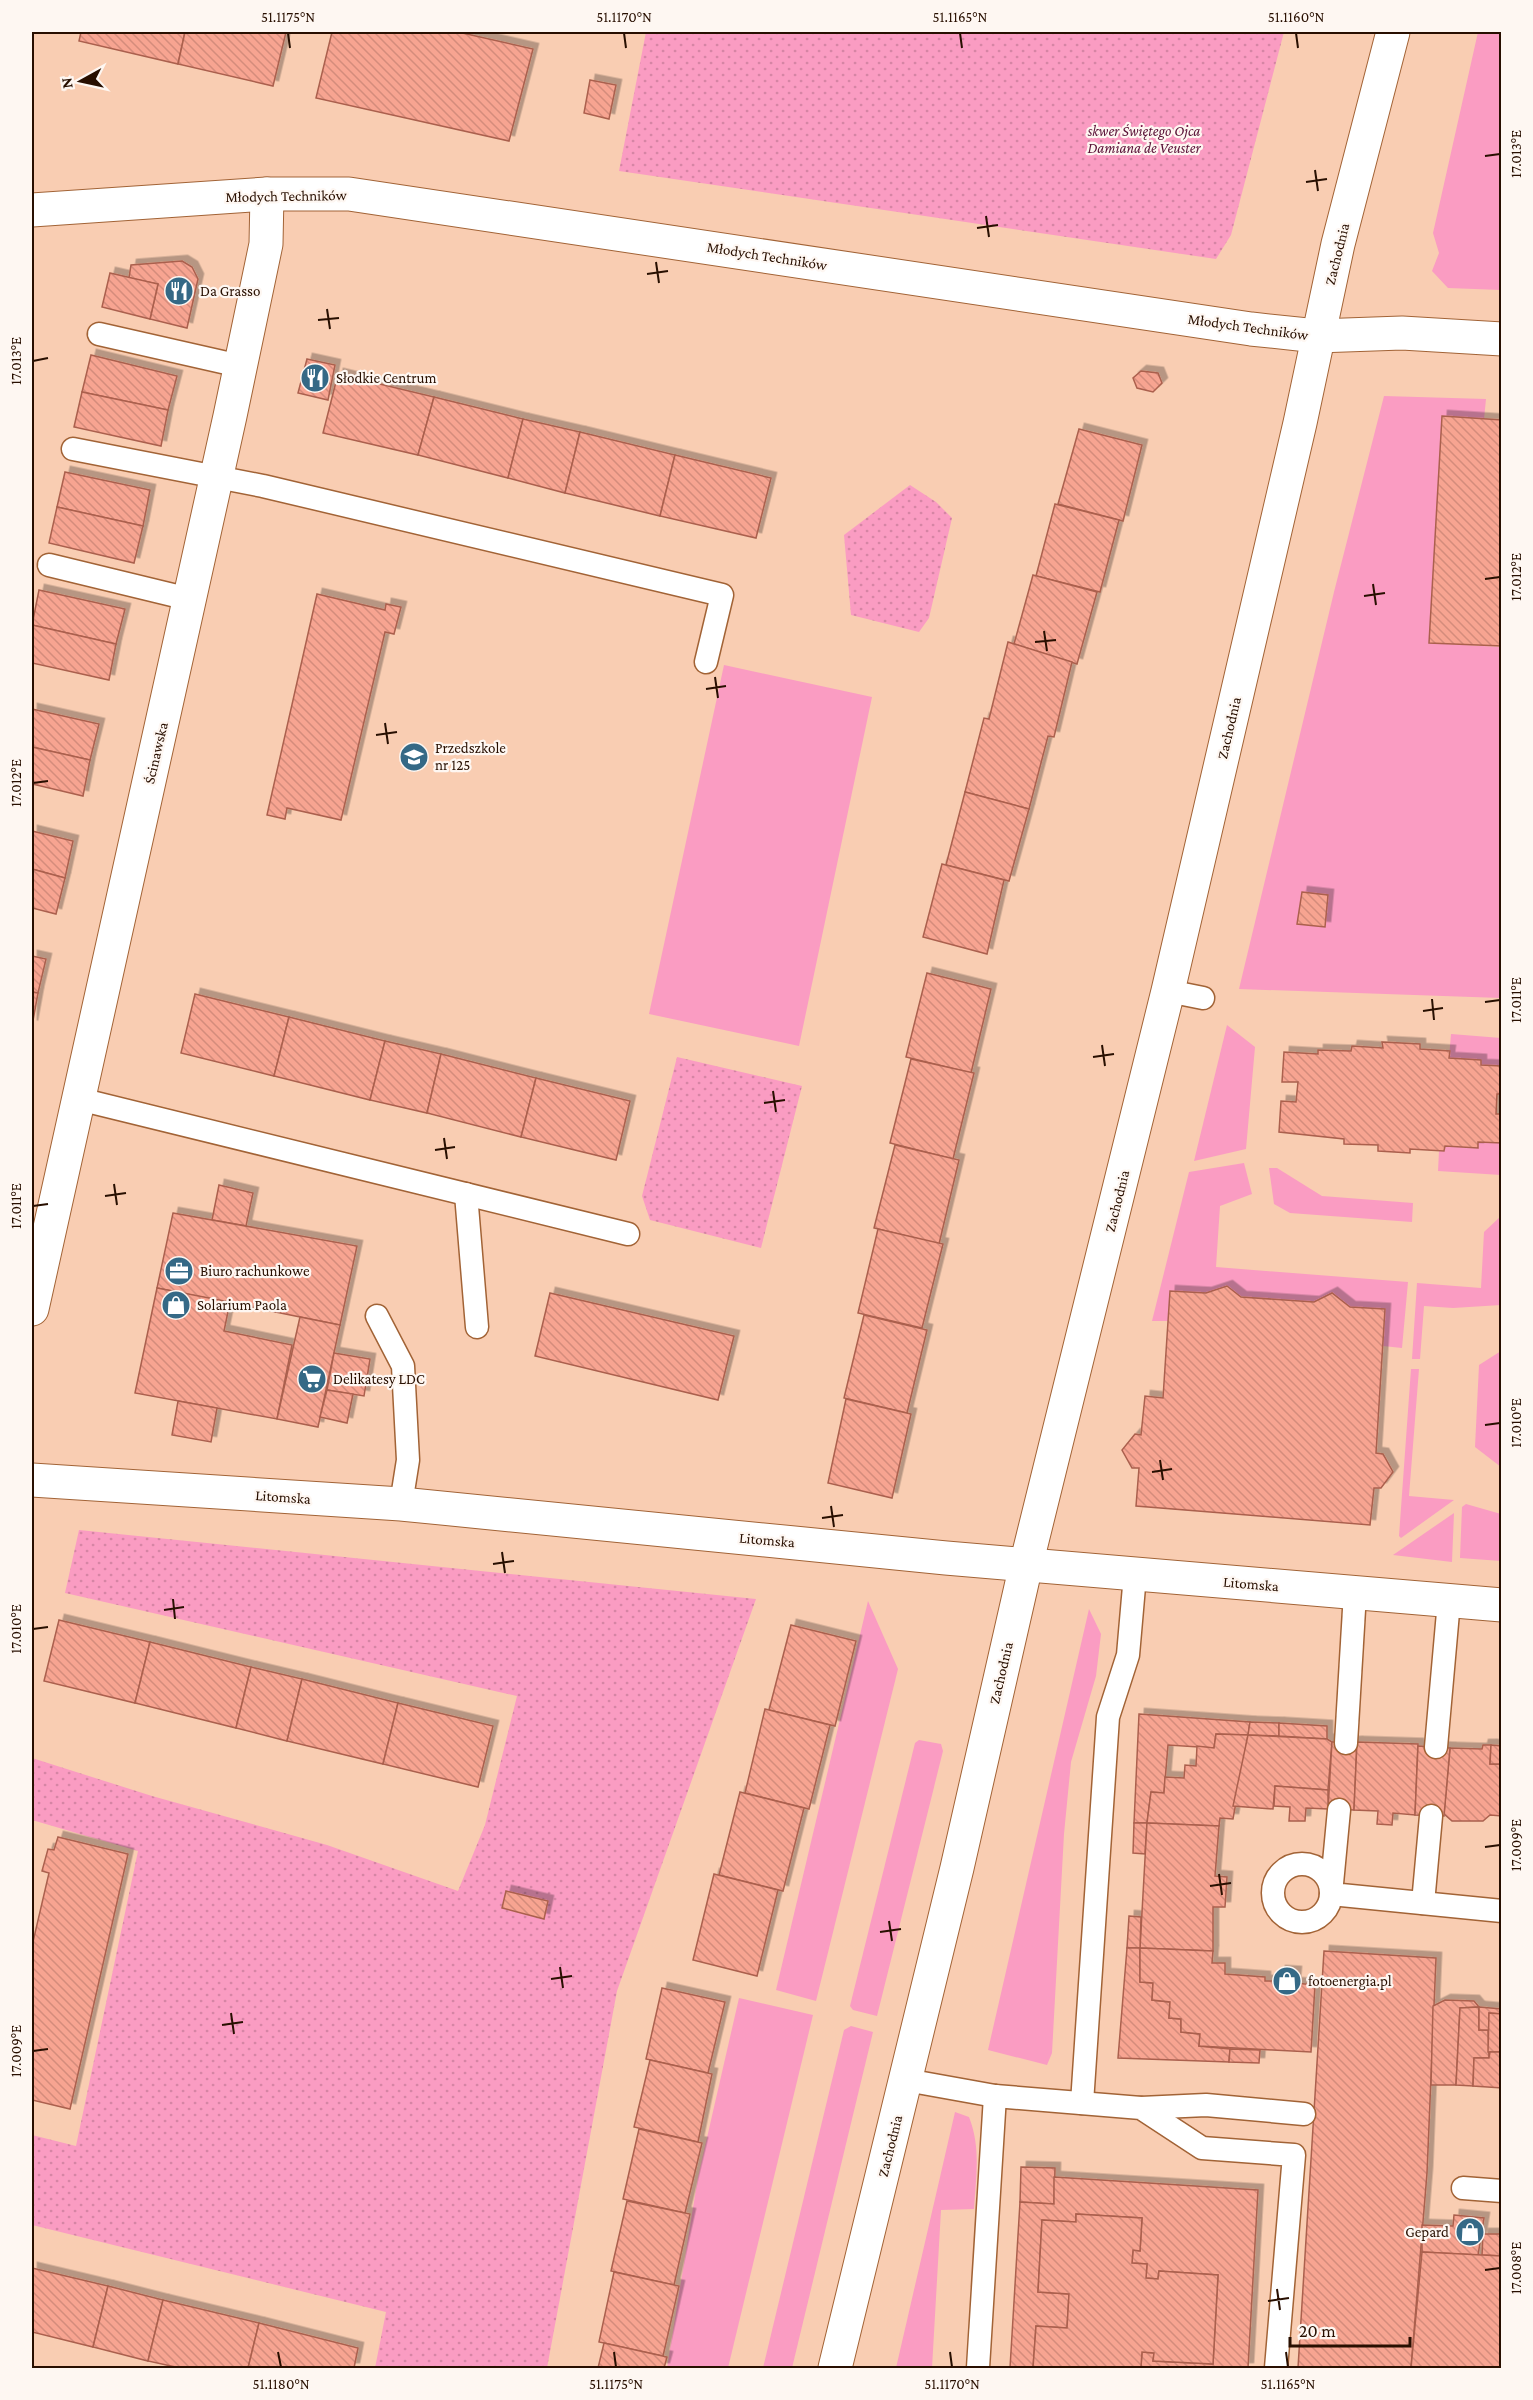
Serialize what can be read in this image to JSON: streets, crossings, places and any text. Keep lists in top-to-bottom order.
{
  "streets": {
    "street": [
      "Młodych Techników",
      "Zachodnia",
      "Ścinawska",
      "Litomska"
    ]
  },
  "crossings": [
    ["Młodych Techników", "Zachodnia"],
    ["Młodych Techników", "Ścinawska"],
    ["Zachodnia", "Litomska"]
  ],
  "parks": ["skwer Świętego Ojca Damiana de Veuster"],
  "places": {
    "restaurant": ["Da Grasso", "Słodkie Centrum"],
    "school or university": ["Przedszkole nr 125"],
    "office": ["Biuro rachunkowe"],
    "shop": ["Solarium Paola", "fotoenergia.pl", "Gepard"],
    "supermarket": ["Delikatesy LDC"]
  },
  "scale_bar": "20 m",
  "north": "left",
  "coordinates": [
    "51.1175°N",
    "51.1170°N",
    "51.1165°N",
    "51.1160°N",
    "17.013°E",
    "17.012°E",
    "17.011°E",
    "17.010°E",
    "17.009°E",
    "17.008°E",
    "51.1180°N"
  ]
}
